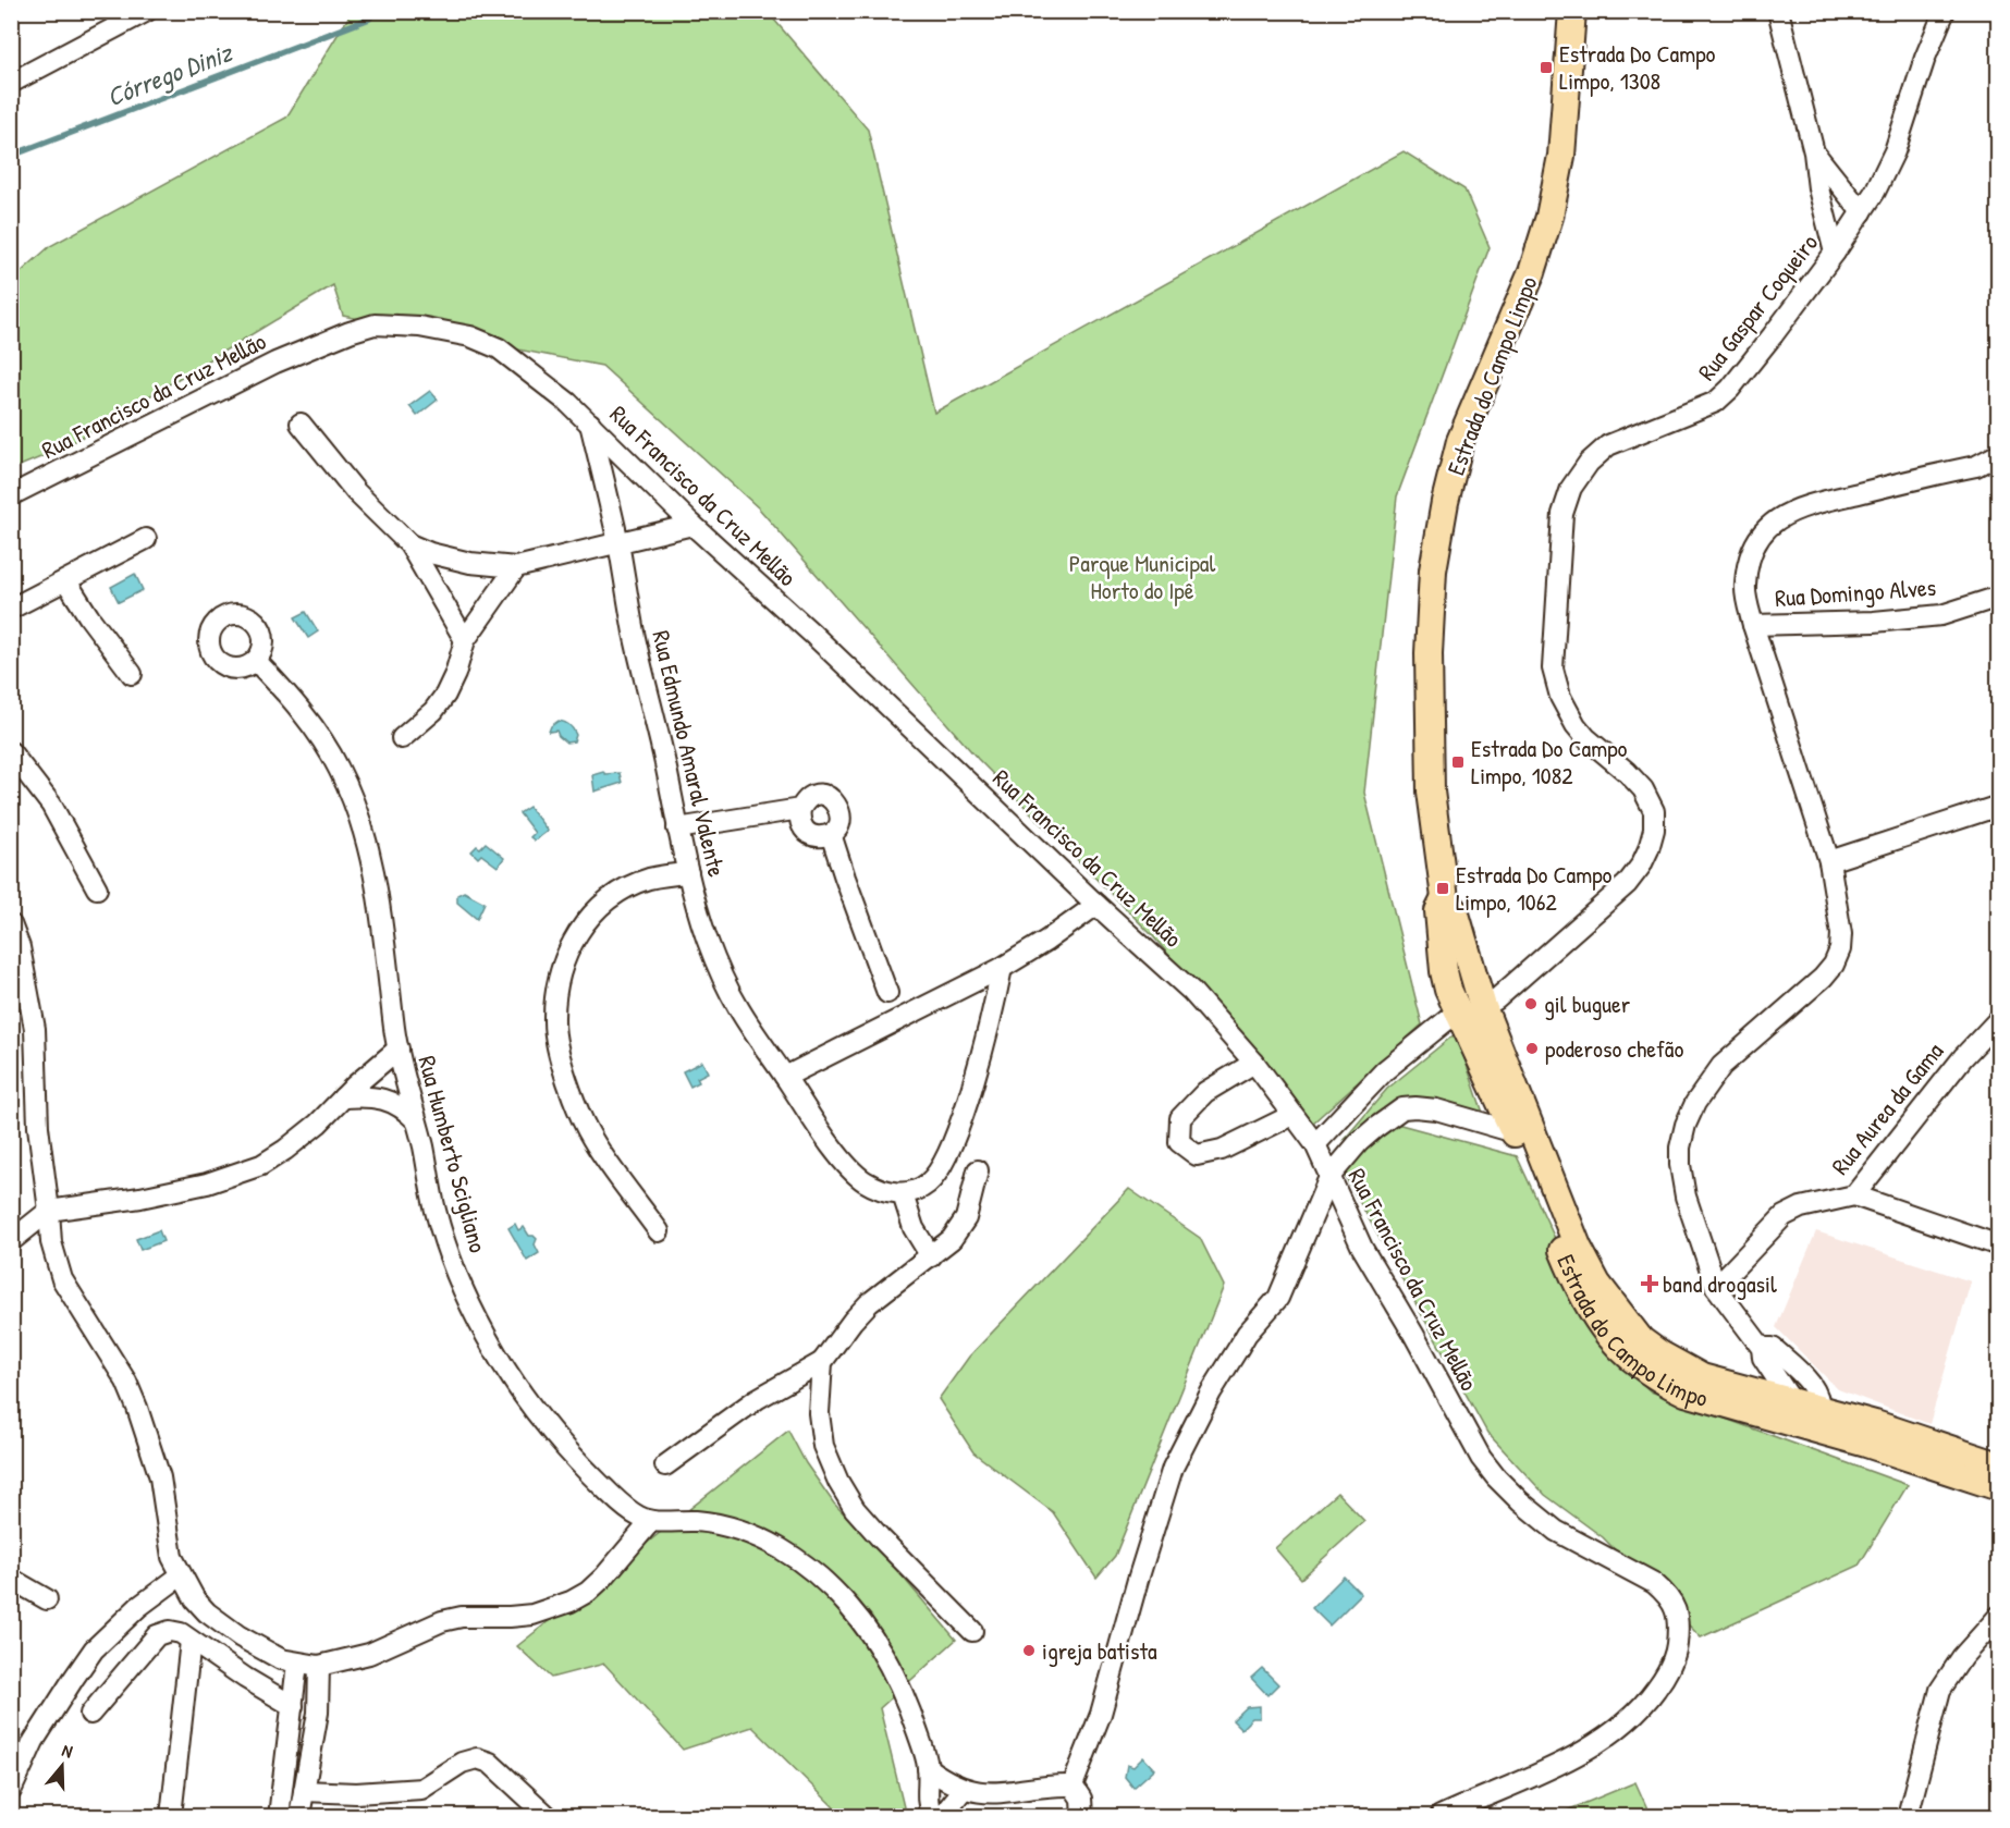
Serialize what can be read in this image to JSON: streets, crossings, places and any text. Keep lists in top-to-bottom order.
{
  "streets": {
    "main road": ["Estrada do Campo Limpo"],
    "street": [
      "Rua Gaspar Coqueiro",
      "Rua Francisco da Cruz Mellão",
      "Rua Domingo Alves",
      "Rua Edmundo Amaral Valente",
      "Rua Aurea da Gama",
      "Rua Humberto Scigliano"
    ]
  },
  "crossings": [
    ["Rua Gaspar Coqueiro", "Estrada do Campo Limpo"],
    ["Rua Gaspar Coqueiro", "Rua Francisco da Cruz Mellão"],
    ["Rua Francisco da Cruz Mellão", "Rua Edmundo Amaral Valente"]
  ],
  "water": ["Córrego Diniz"],
  "parks": ["Parque Municipal Horto do Ipê"],
  "places": {
    "transit": ["Estrada Do Campo Limpo, 1308", "Estrada Do Campo Limpo, 1082", "Estrada Do Campo Limpo, 1062"],
    "other": ["gil buguer", "poderoso chefão", "igreja batista"],
    "health": ["band drogasil"]
  },
  "north": "top"
}
